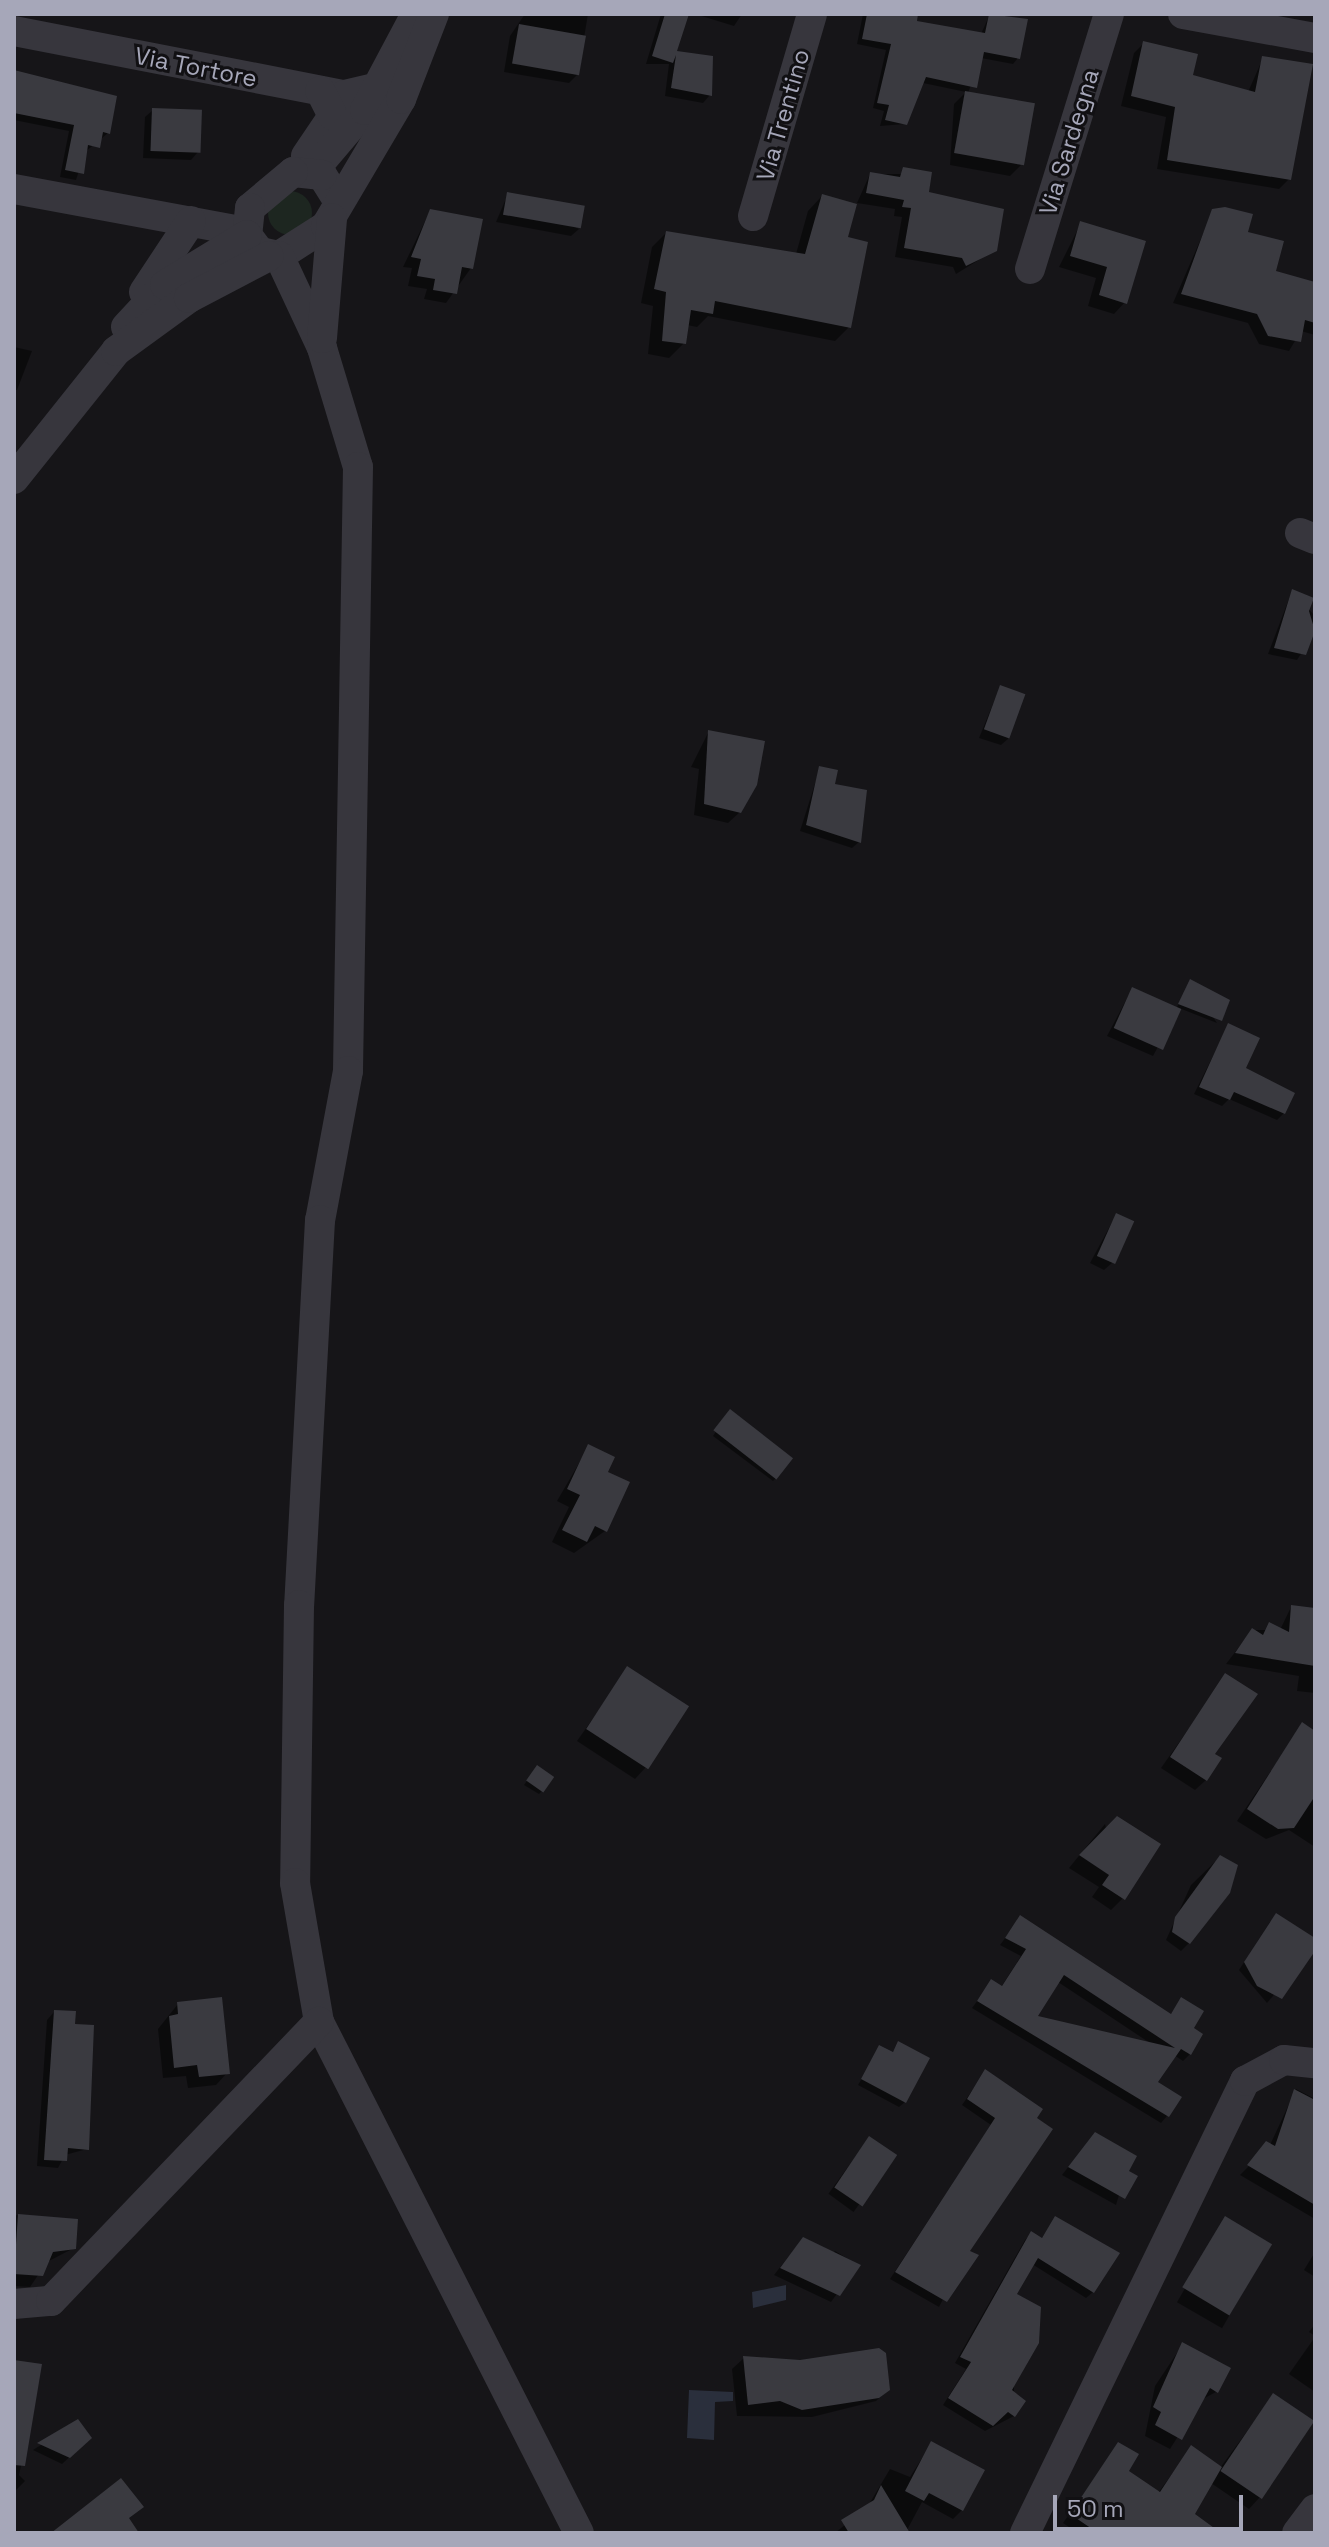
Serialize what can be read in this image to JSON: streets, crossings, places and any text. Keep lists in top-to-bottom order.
{
  "streets": {
    "street": ["Via Tortore", "Via Trentino", "Via Sardegna"]
  },
  "scale_bar": "50 m"
}
